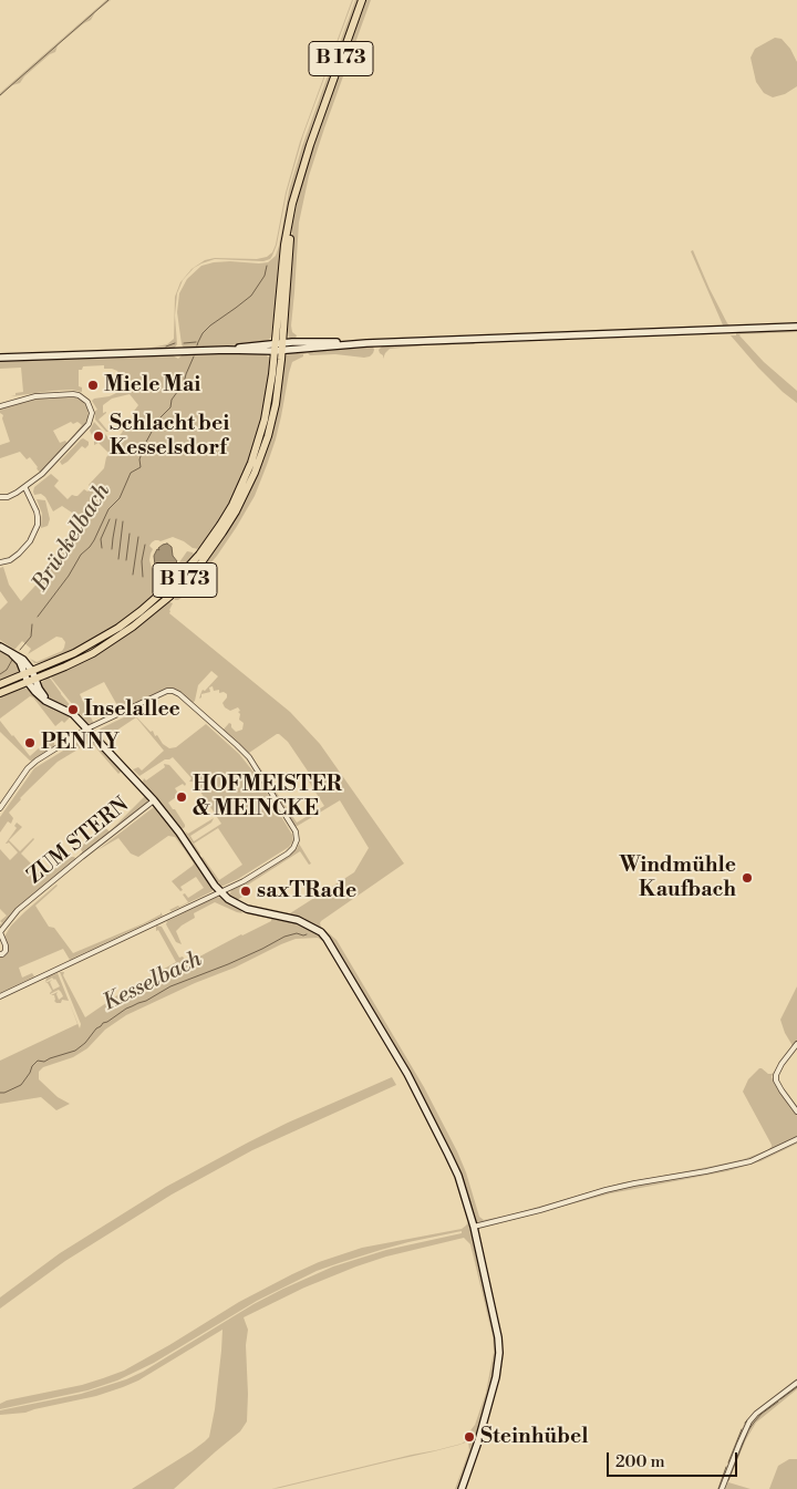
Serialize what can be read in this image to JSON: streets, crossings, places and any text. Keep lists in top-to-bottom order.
{
  "streets": {
    "main road": ["B 173"],
    "street": ["ZUM STERN"]
  },
  "water": ["Brückelbach", "Kesselbach"],
  "places": [
    "Miele Mai",
    "Schlacht bei Kesselsdorf",
    "Inselallee",
    "PENNY",
    "HOFMEISTER & MEINCKE",
    "Windmühle Kaufbach",
    "saxTRade",
    "Steinhübel"
  ],
  "scale_bar": "200 m"
}
